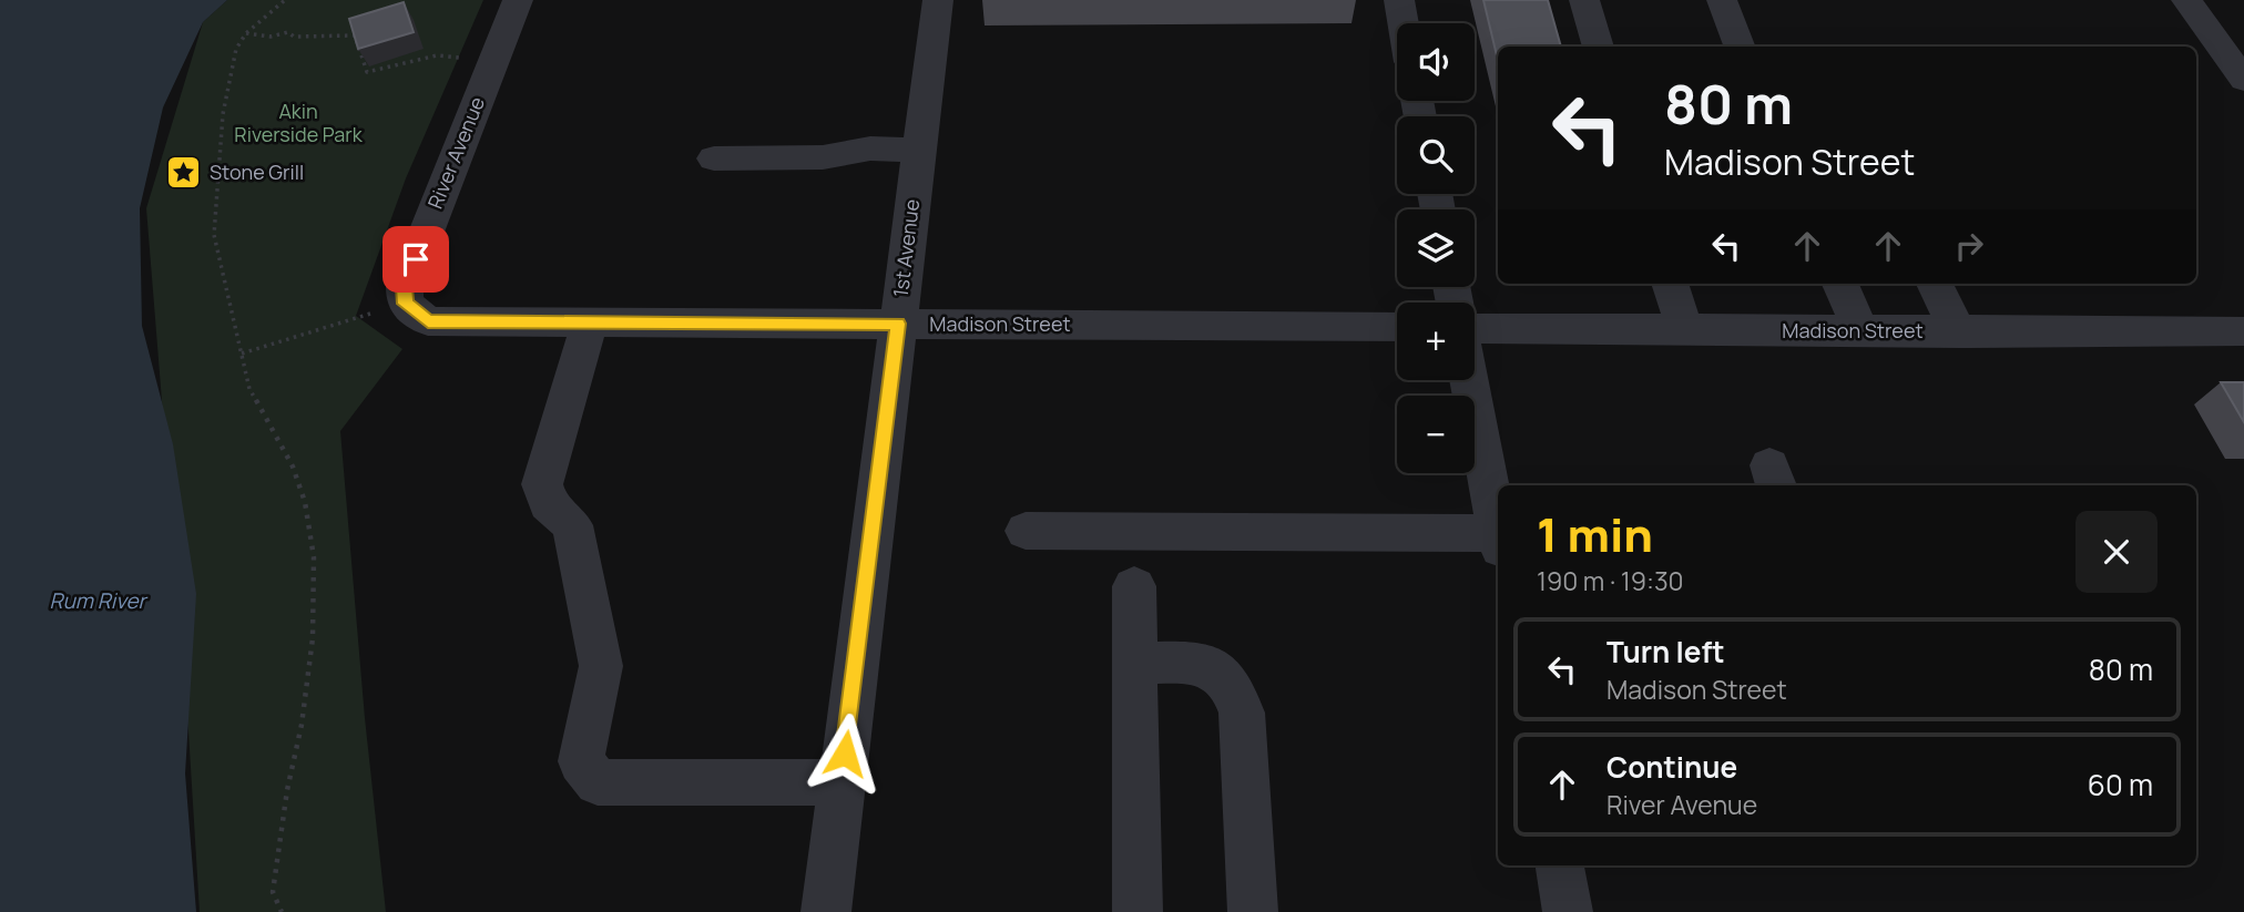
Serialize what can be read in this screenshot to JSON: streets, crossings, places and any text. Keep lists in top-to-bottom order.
{
  "streets": {
    "street": ["River Avenue", "1st Avenue", "Madison Street"]
  },
  "crossings": [
    ["1st Avenue", "Madison Street"]
  ],
  "water": ["Rum River"],
  "parks": ["Akin Riverside Park"],
  "places": {
    "place": ["Stone Grill"]
  },
  "page": {
    "map_buttons": ["+", "−"],
    "turn": ["80 m", "Madison Street"],
    "heading": ["1 min", "190 m · 19:30"],
    "list": [
      {
        "name": "Turn left",
        "note": "Madison Street",
        "value": "80 m"
      },
      {
        "name": "Continue",
        "note": "River Avenue",
        "value": "60 m"
      }
    ]
  }
}
